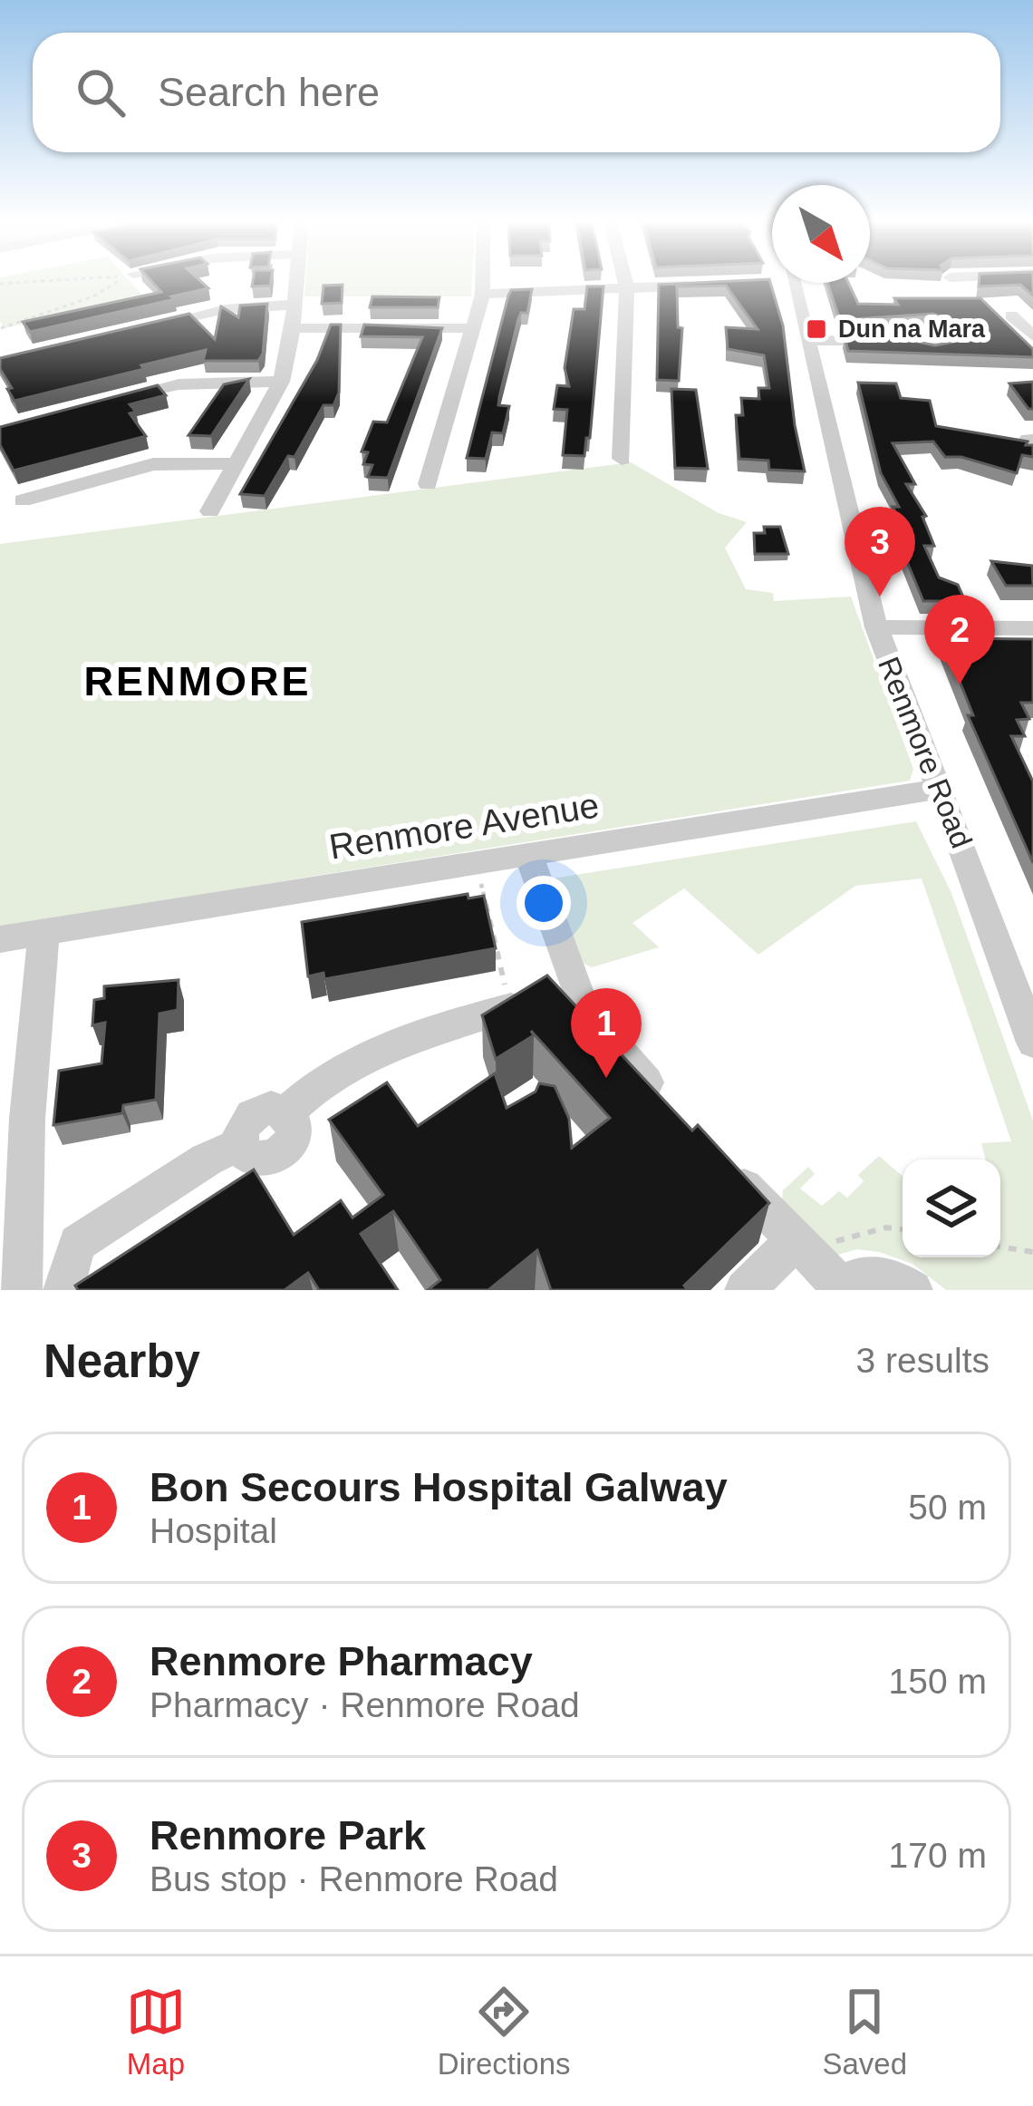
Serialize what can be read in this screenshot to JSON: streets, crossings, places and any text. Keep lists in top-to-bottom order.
{
  "streets": {
    "street": ["Renmore Road", "Renmore Avenue"]
  },
  "crossings": [
    ["Renmore Road", "Renmore Avenue"]
  ],
  "districts": ["RENMORE"],
  "places": {
    "transit": ["Dun na Mara"]
  },
  "north": "bottom right",
  "page": {
    "search": "Search here",
    "pins": ["3", "2", "1"],
    "heading": ["Nearby", "3 results"],
    "list": [
      {
        "mark": "1",
        "name": "Bon Secours Hospital Galway",
        "note": "Hospital",
        "value": "50 m"
      },
      {
        "mark": "2",
        "name": "Renmore Pharmacy",
        "note": "Pharmacy · Renmore Road",
        "value": "150 m"
      },
      {
        "mark": "3",
        "name": "Renmore Park",
        "note": "Bus stop · Renmore Road",
        "value": "170 m"
      }
    ],
    "nav": ["Map", "Directions", "Saved"]
  }
}
